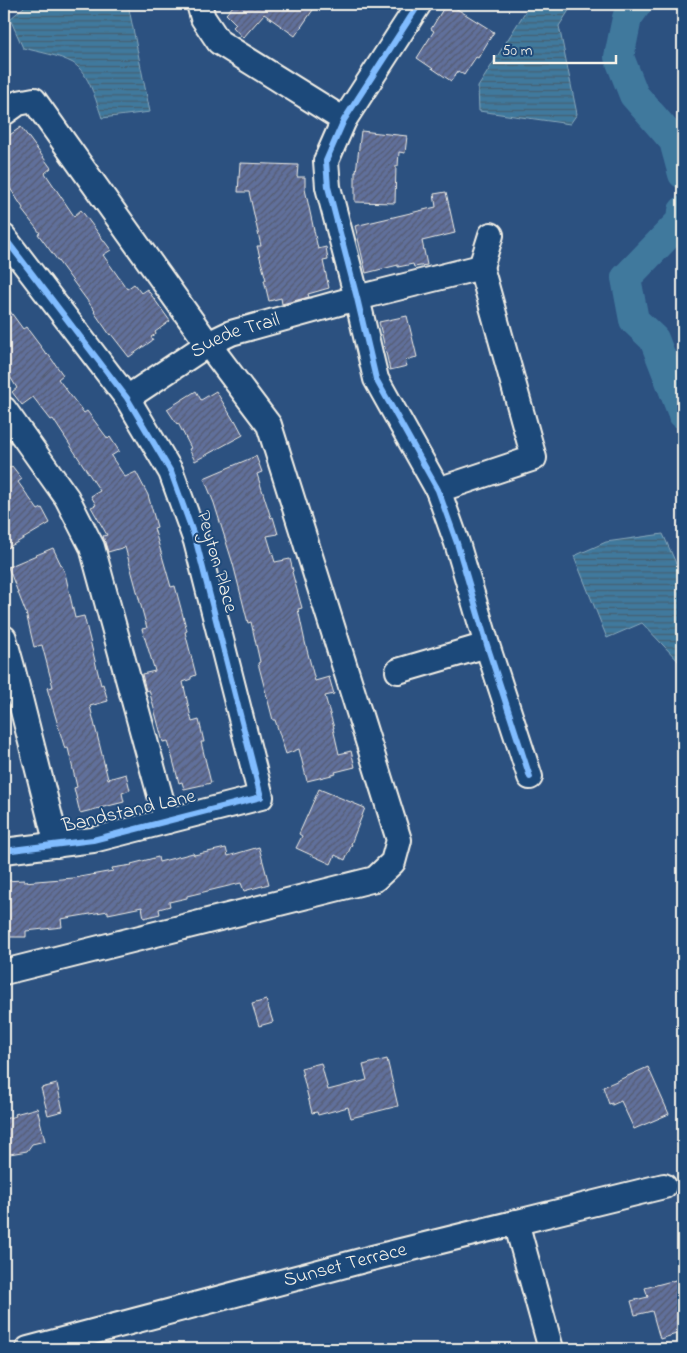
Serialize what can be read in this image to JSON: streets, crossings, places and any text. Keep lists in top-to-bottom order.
{
  "streets": {
    "street": [
      "Suede Trail",
      "Peyton Place",
      "Bandstand Lane",
      "Sunset Terrace"
    ]
  },
  "crossings": [
    ["Suede Trail", "Peyton Place"],
    ["Peyton Place", "Bandstand Lane"]
  ],
  "scale_bar": "50 m"
}
